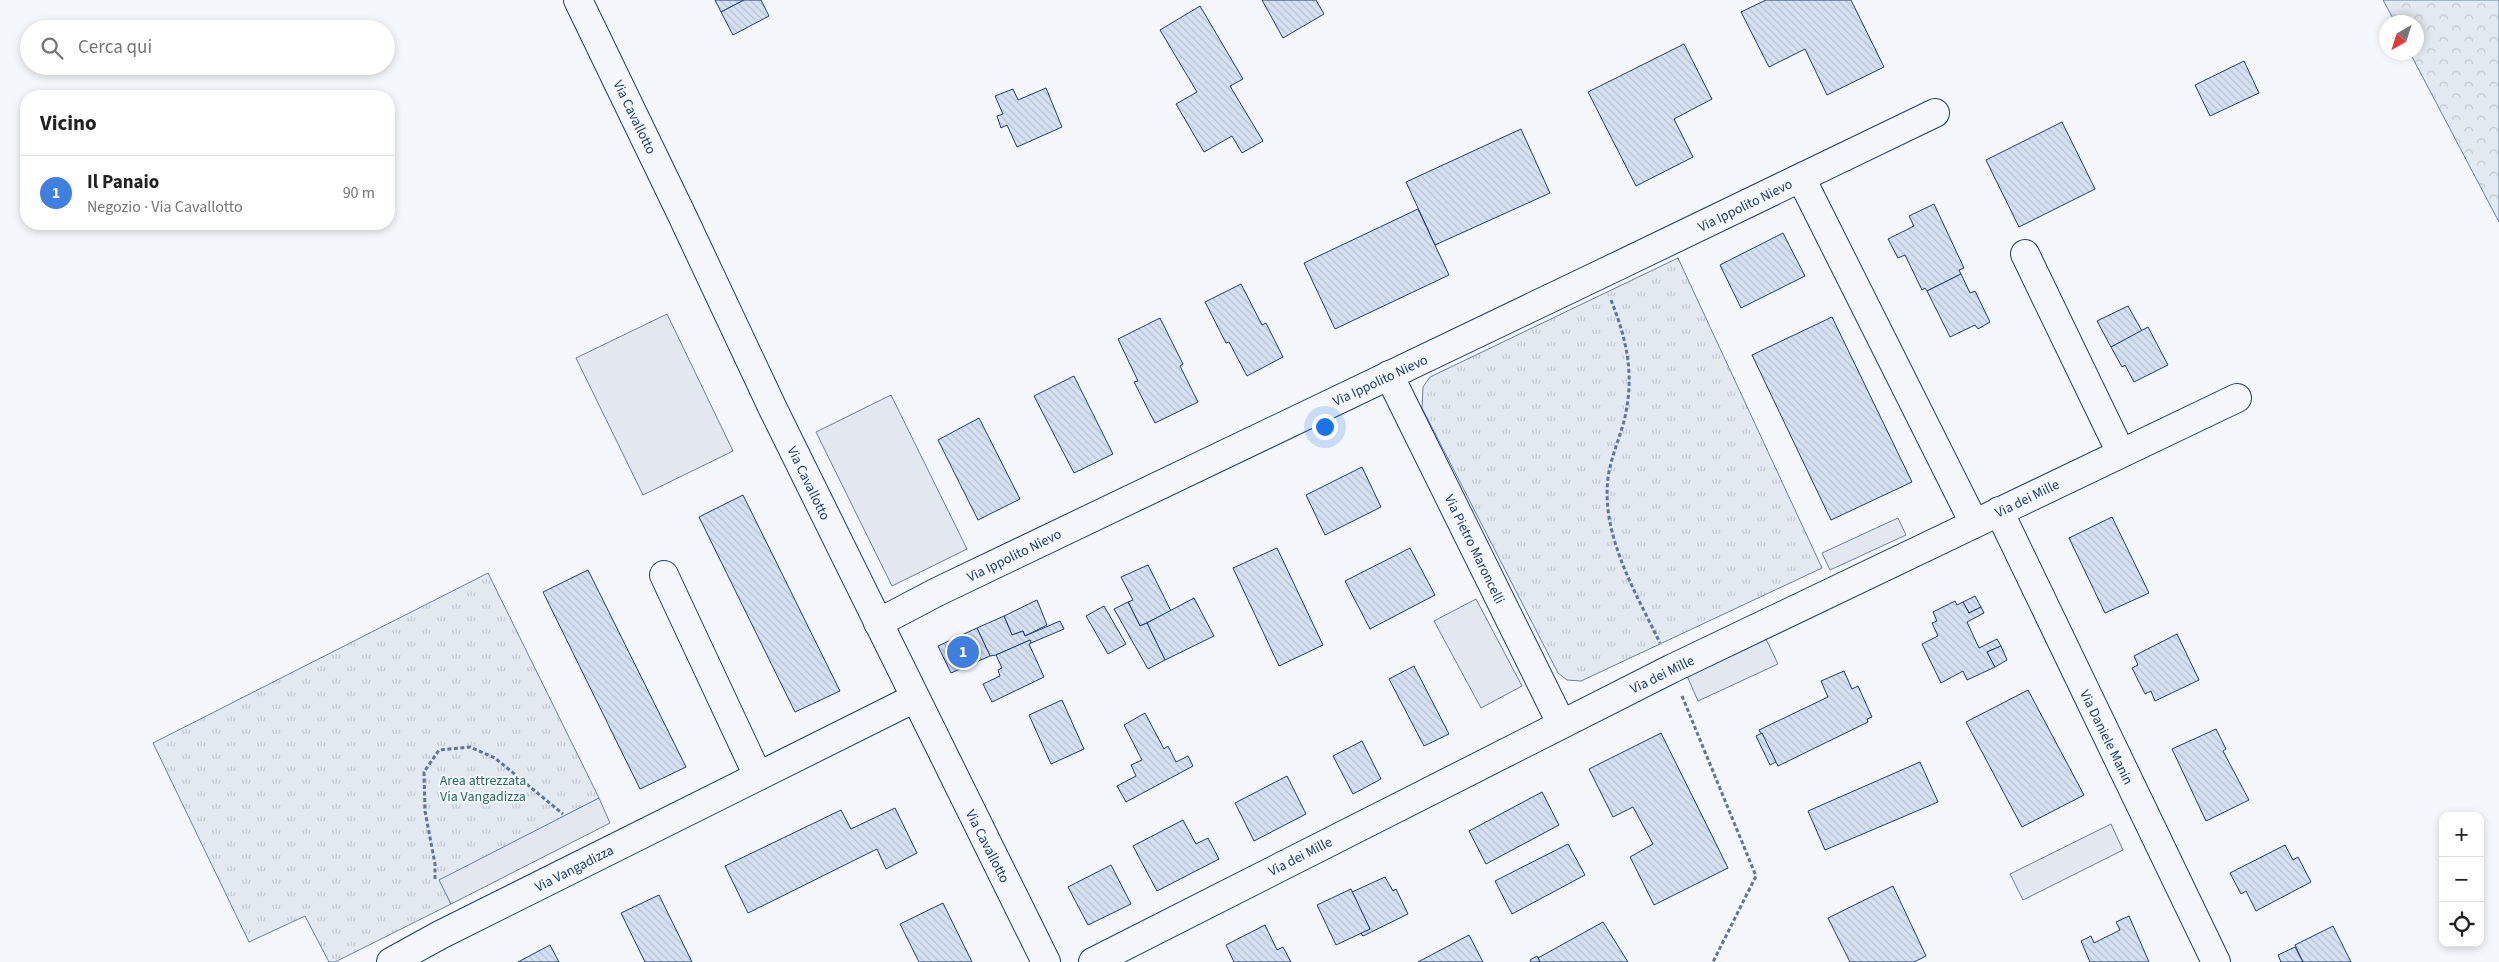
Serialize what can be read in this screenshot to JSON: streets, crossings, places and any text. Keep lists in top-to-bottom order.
{
  "streets": {
    "street": [
      "Via Cavallotto",
      "Via Ippolito Nievo",
      "Via dei Mille",
      "Via Pietro Maroncelli",
      "Via Daniele Manin",
      "Via Vangadizza"
    ]
  },
  "crossings": [
    ["Via Cavallotto", "Via Ippolito Nievo"],
    ["Via Cavallotto", "Via Vangadizza"],
    ["Via Ippolito Nievo", "Via dei Mille"],
    ["Via Ippolito Nievo", "Via Pietro Maroncelli"],
    ["Via dei Mille", "Via Pietro Maroncelli"],
    ["Via dei Mille", "Via Daniele Manin"]
  ],
  "parks": ["Area attrezzata Via Vangadizza"],
  "north": "bottom left",
  "page": {
    "search": "Cerca qui",
    "heading": "Vicino",
    "list": [
      {
        "mark": "1",
        "name": "Il Panaio",
        "note": "Negozio · Via Cavallotto",
        "value": "90 m"
      }
    ],
    "pins": "1",
    "map_buttons": ["+", "−"]
  }
}
